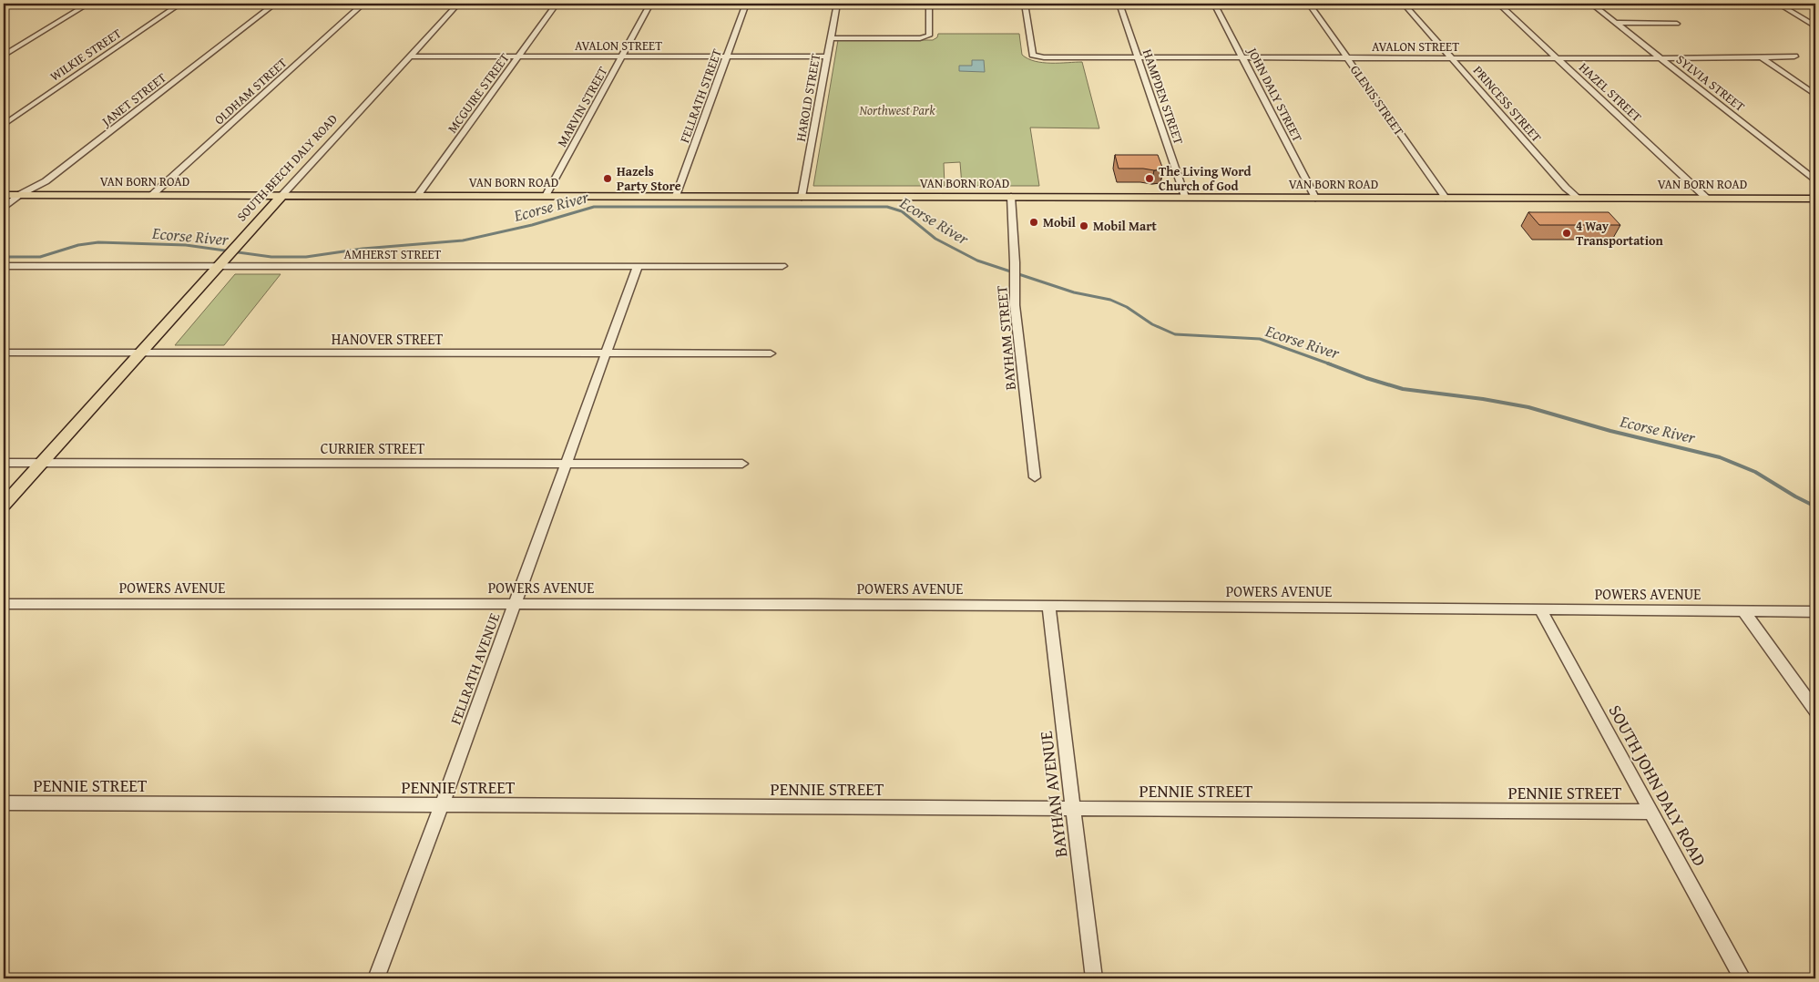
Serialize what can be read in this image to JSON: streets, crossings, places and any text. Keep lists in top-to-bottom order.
{
  "streets": {
    "main road": ["SOUTH BEECH DALY ROAD", "VAN BORN ROAD"],
    "street": [
      "AVALON STREET",
      "WILKIE STREET",
      "SYLVIA STREET",
      "OLDHAM STREET",
      "HAZEL STREET",
      "MCGUIRE STREET",
      "JOHN DALY STREET",
      "FELLRATH STREET",
      "HAMPDEN STREET",
      "HAROLD STREET",
      "JANET STREET",
      "GLENIS STREET",
      "PRINCESS STREET",
      "MARVIN STREET",
      "AMHERST STREET",
      "BAYHAM STREET",
      "HANOVER STREET",
      "CURRIER STREET",
      "POWERS AVENUE",
      "FELLRATH AVENUE",
      "PENNIE STREET",
      "SOUTH JOHN DALY ROAD",
      "BAYHAN AVENUE"
    ]
  },
  "crossings": [
    ["AVALON STREET", "SYLVIA STREET"],
    ["AVALON STREET", "HAZEL STREET"],
    ["AVALON STREET", "MCGUIRE STREET"],
    ["AVALON STREET", "JOHN DALY STREET"],
    ["AVALON STREET", "FELLRATH STREET"],
    ["AVALON STREET", "HAMPDEN STREET"],
    ["AVALON STREET", "HAROLD STREET"],
    ["AVALON STREET", "GLENIS STREET"],
    ["AVALON STREET", "PRINCESS STREET"],
    ["AVALON STREET", "MARVIN STREET"],
    ["AVALON STREET", "SOUTH BEECH DALY ROAD"],
    ["OLDHAM STREET", "VAN BORN ROAD"],
    ["HAZEL STREET", "VAN BORN ROAD"],
    ["MCGUIRE STREET", "VAN BORN ROAD"],
    ["JOHN DALY STREET", "VAN BORN ROAD"],
    ["FELLRATH STREET", "VAN BORN ROAD"],
    ["HAMPDEN STREET", "VAN BORN ROAD"],
    ["HAROLD STREET", "VAN BORN ROAD"],
    ["JANET STREET", "VAN BORN ROAD"],
    ["GLENIS STREET", "VAN BORN ROAD"],
    ["PRINCESS STREET", "VAN BORN ROAD"],
    ["MARVIN STREET", "VAN BORN ROAD"],
    ["SOUTH BEECH DALY ROAD", "VAN BORN ROAD"],
    ["SOUTH BEECH DALY ROAD", "AMHERST STREET"],
    ["SOUTH BEECH DALY ROAD", "HANOVER STREET"],
    ["SOUTH BEECH DALY ROAD", "CURRIER STREET"],
    ["VAN BORN ROAD", "BAYHAM STREET"],
    ["AMHERST STREET", "FELLRATH AVENUE"],
    ["HANOVER STREET", "FELLRATH AVENUE"],
    ["CURRIER STREET", "FELLRATH AVENUE"],
    ["POWERS AVENUE", "FELLRATH AVENUE"],
    ["POWERS AVENUE", "SOUTH JOHN DALY ROAD"],
    ["POWERS AVENUE", "BAYHAN AVENUE"],
    ["FELLRATH AVENUE", "PENNIE STREET"],
    ["PENNIE STREET", "SOUTH JOHN DALY ROAD"],
    ["PENNIE STREET", "BAYHAN AVENUE"]
  ],
  "water": ["Ecorse River"],
  "parks": ["Northwest Park"],
  "places": [
    "Hazels Party Store",
    "The Living Word Church of God",
    "Mobil",
    "Mobil Mart",
    "4 Way Transportation"
  ]
}
